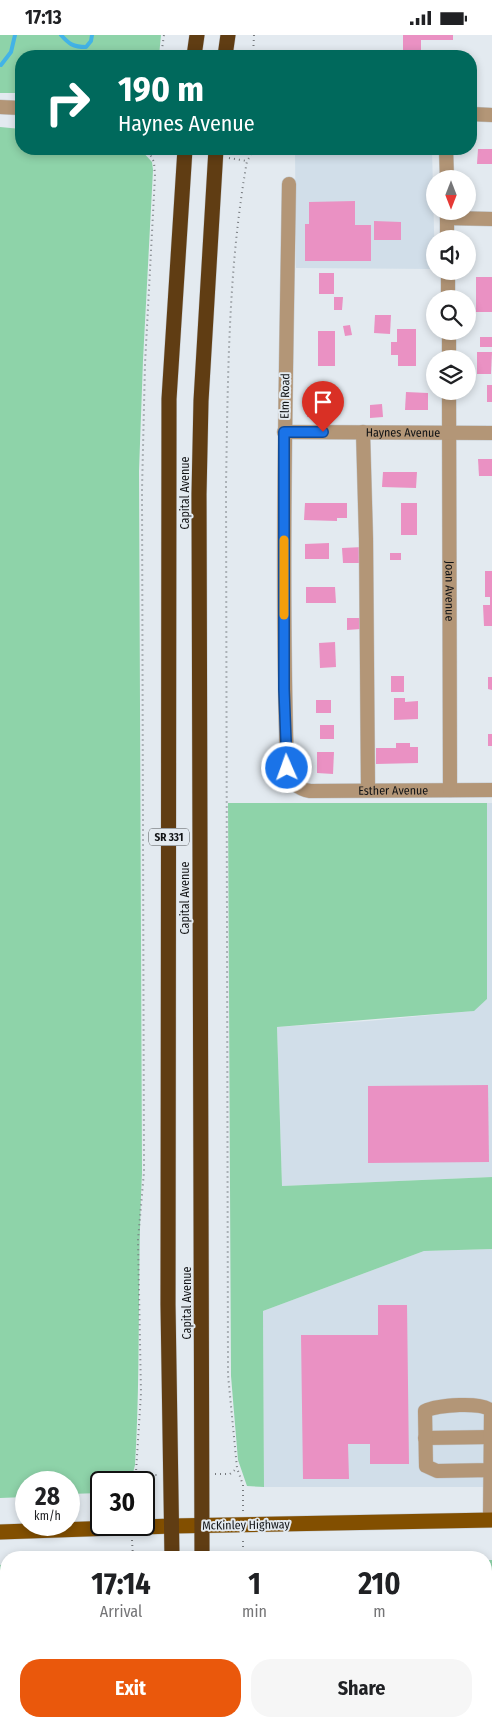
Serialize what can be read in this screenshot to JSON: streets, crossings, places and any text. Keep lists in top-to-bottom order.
{
  "streets": {
    "highway": ["Capital Avenue", "SR 331"],
    "main road": ["McKinley Highway"],
    "street": [
      "Elm Road",
      "Haynes Avenue",
      "Joan Avenue",
      "Esther Avenue"
    ]
  },
  "crossings": [
    ["Elm Road", "Haynes Avenue"],
    ["Elm Road", "Esther Avenue"],
    ["Haynes Avenue", "Joan Avenue"],
    ["Capital Avenue", "McKinley Highway"],
    ["Joan Avenue", "Esther Avenue"]
  ],
  "north": "bottom",
  "page": {
    "status": "17:13",
    "turn": ["190 m", "Haynes Avenue"],
    "speed": "28 km/h",
    "limit": "30",
    "eta": [
      "17:14",
      "Arrival",
      "1",
      "min",
      "210",
      "m"
    ],
    "buttons": ["Exit", "Share"]
  }
}
